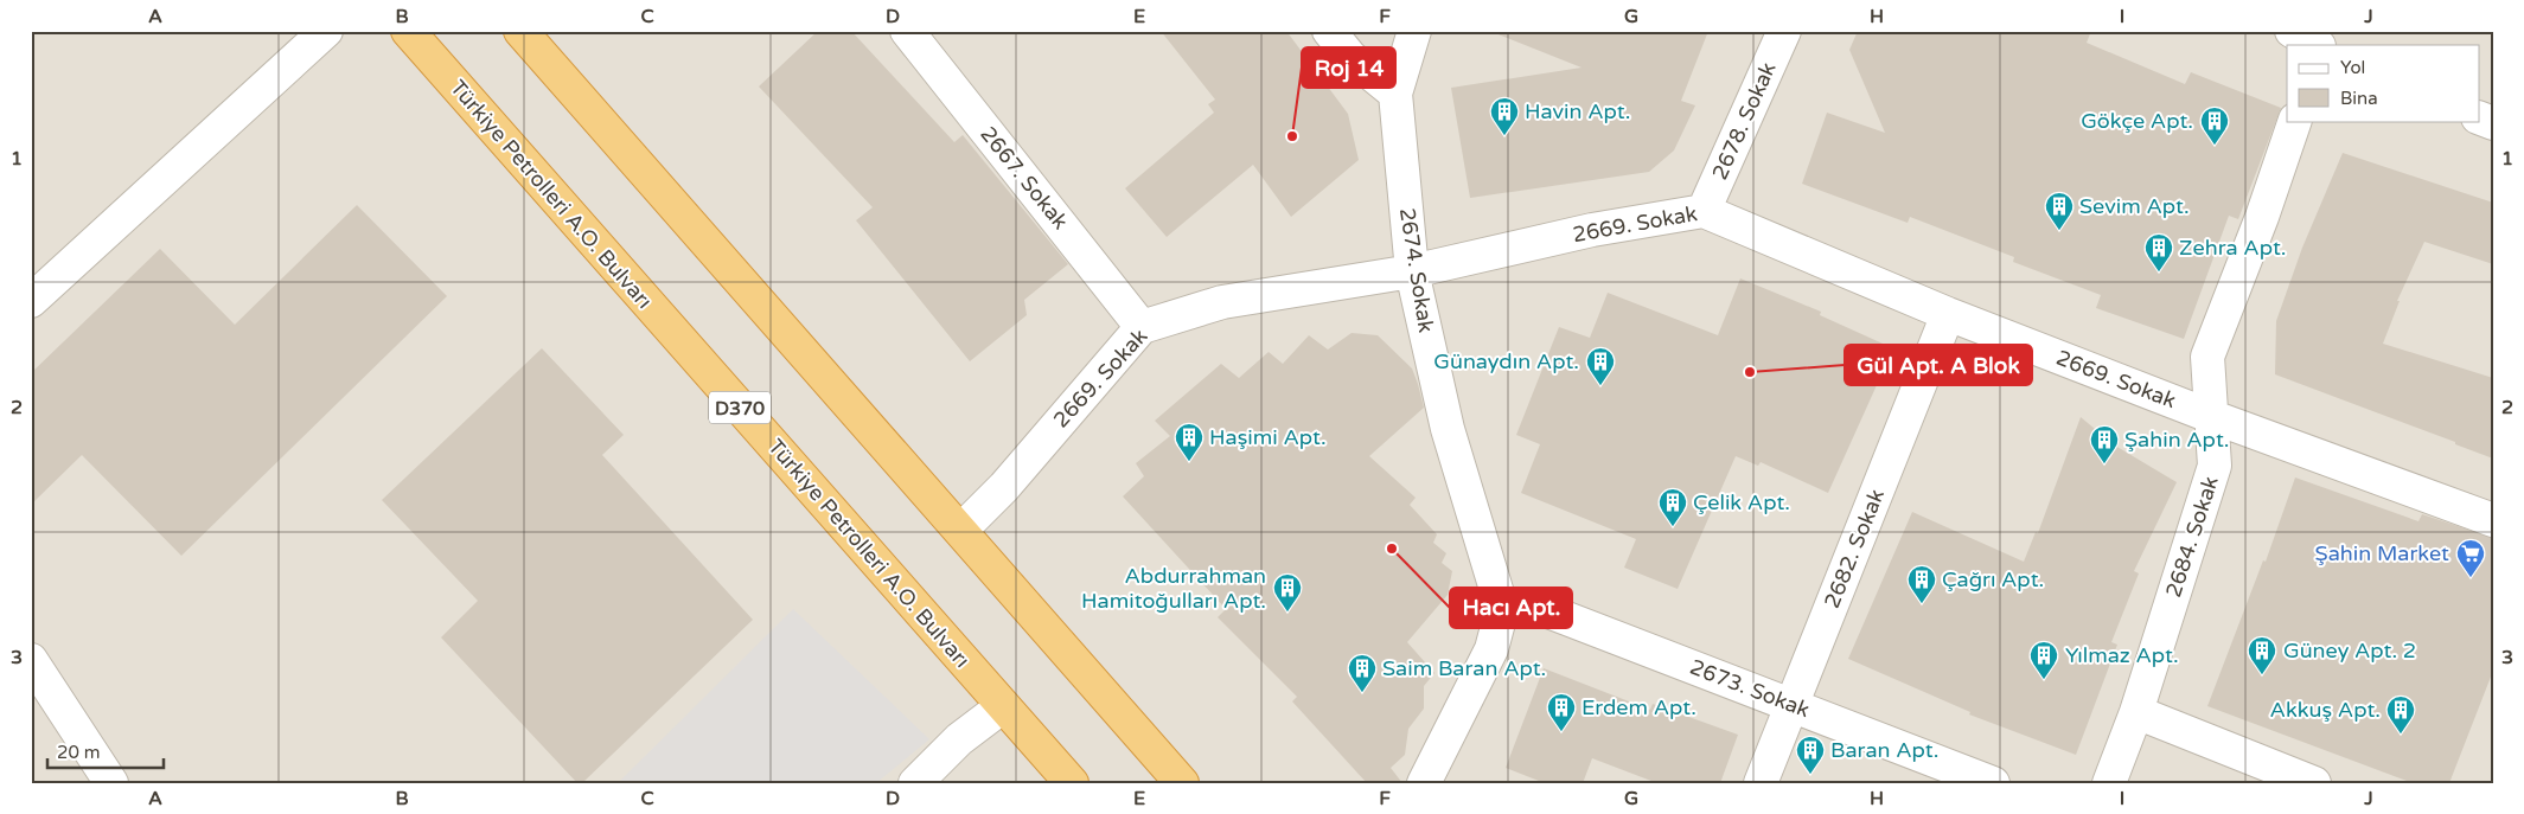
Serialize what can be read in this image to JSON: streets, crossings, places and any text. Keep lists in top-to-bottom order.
{
  "streets": {
    "highway": ["Türkiye Petrolleri A.O. Bulvarı", "D370"],
    "street": [
      "2678. Sokak",
      "2667. Sokak",
      "2669. Sokak",
      "2674. Sokak",
      "2684. Sokak",
      "2682. Sokak",
      "2673. Sokak"
    ]
  },
  "crossings": [
    ["2678. Sokak", "2669. Sokak"],
    ["2667. Sokak", "2669. Sokak"],
    ["2669. Sokak", "2674. Sokak"],
    ["2669. Sokak", "2684. Sokak"],
    ["2669. Sokak", "2682. Sokak"],
    ["2674. Sokak", "2673. Sokak"],
    ["2682. Sokak", "2673. Sokak"]
  ],
  "places": {
    "other": ["Roj 14", "Gül Apt. A Blok", "Hacı Apt."],
    "building": [
      "Havin Apt.",
      "Gökçe Apt.",
      "Sevim Apt.",
      "Zehra Apt.",
      "Günaydın Apt.",
      "Haşimi Apt.",
      "Şahin Apt.",
      "Çelik Apt.",
      "Çağrı Apt.",
      "Abdurrahman Hamitoğulları Apt.",
      "Güney Apt. 2",
      "Yılmaz Apt.",
      "Saim Baran Apt.",
      "Erdem Apt.",
      "Akkuş Apt.",
      "Baran Apt."
    ],
    "supermarket": ["Şahin Market"]
  },
  "legend": ["Yol", "Bina"],
  "scale_bar": "20 m",
  "grid": {
    "columns": [
      "A",
      "B",
      "C",
      "D",
      "E",
      "F",
      "G",
      "H",
      "I",
      "J"
    ],
    "rows": ["1", "2", "3"]
  }
}
